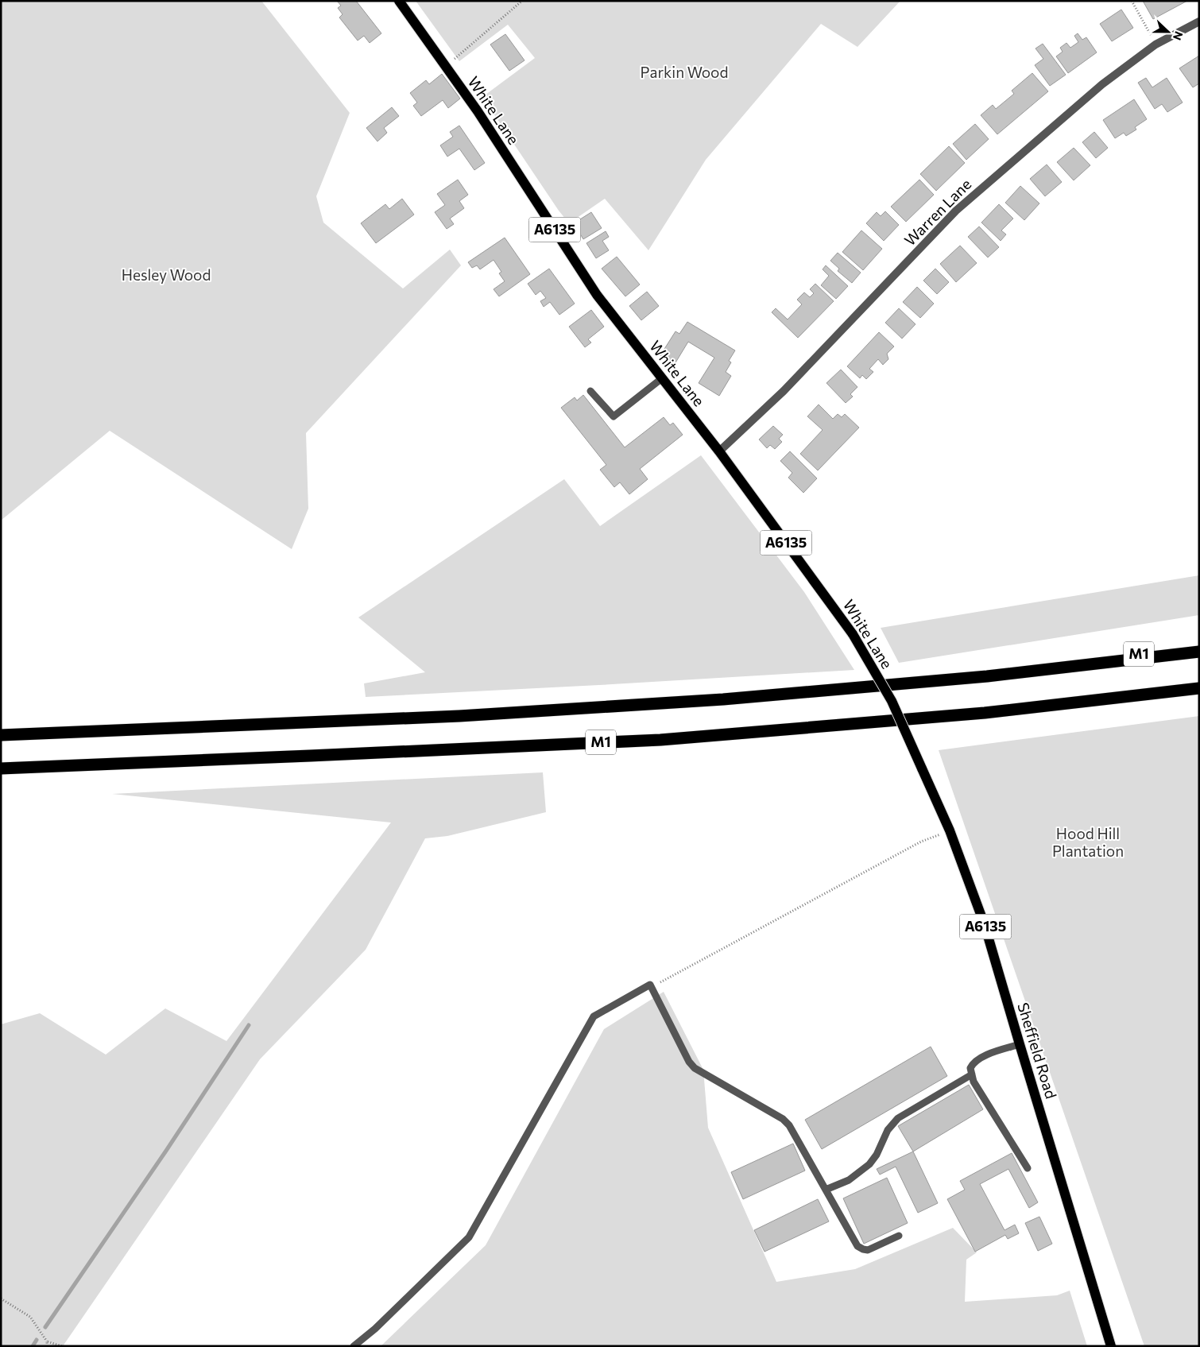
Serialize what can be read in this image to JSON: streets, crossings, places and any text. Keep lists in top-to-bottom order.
{
  "streets": {
    "highway": ["M1"],
    "main road": ["White Lane", "A6135", "Sheffield Road"],
    "street": ["Warren Lane"]
  },
  "crossings": [
    ["White Lane", "Warren Lane"],
    ["White Lane", "Sheffield Road"]
  ],
  "parks": ["Parkin Wood", "Hesley Wood", "Hood Hill Plantation"],
  "north": "right"
}
